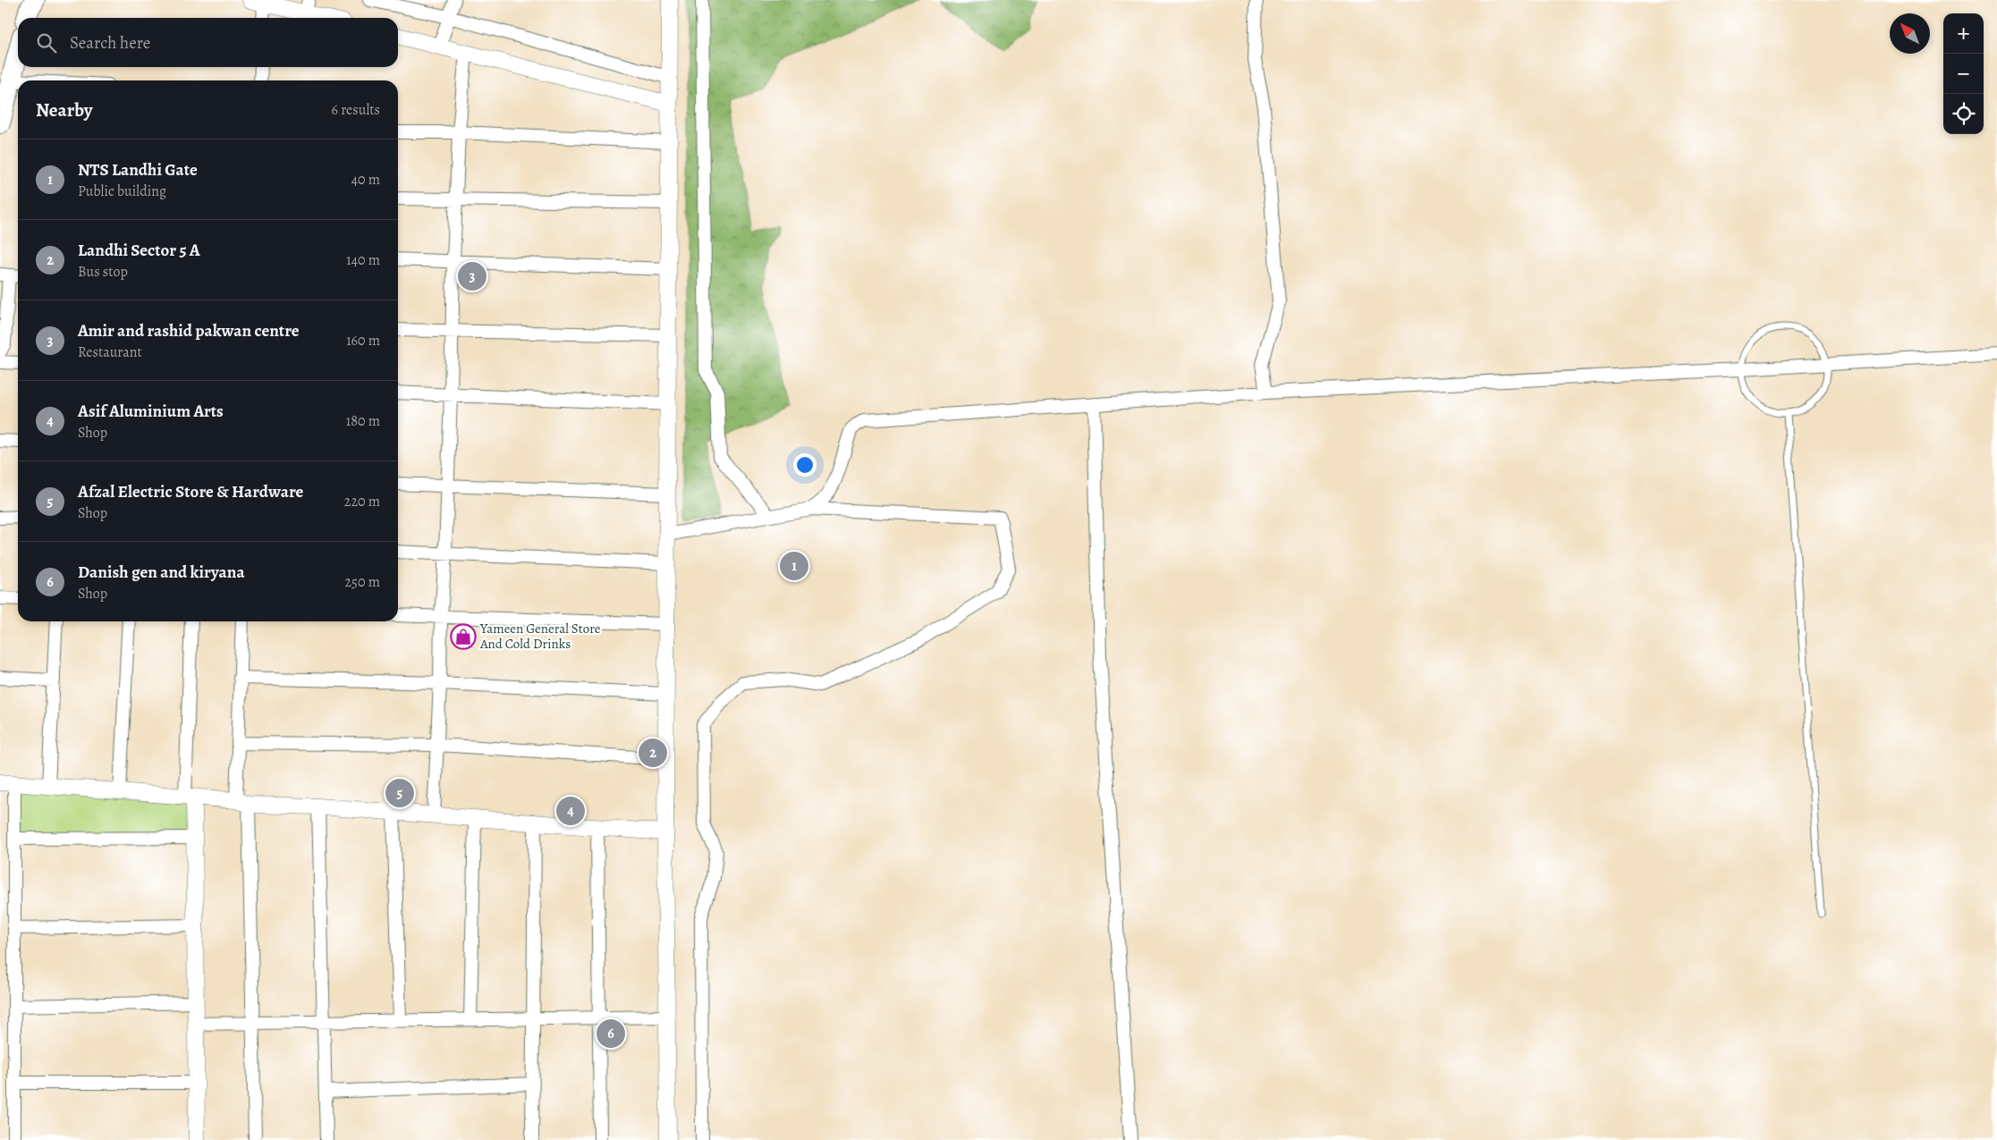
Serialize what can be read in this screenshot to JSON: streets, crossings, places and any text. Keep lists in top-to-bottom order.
{
  "places": {
    "shop": ["Yameen General Store And Cold Drinks"]
  },
  "north": "top left",
  "page": {
    "map_buttons": ["+", "−"],
    "search": "Search here",
    "heading": ["Nearby", "6 results"],
    "list": [
      {
        "mark": "1",
        "name": "NTS Landhi Gate",
        "note": "Public building",
        "value": "40 m"
      },
      {
        "mark": "2",
        "name": "Landhi Sector 5 A",
        "note": "Bus stop",
        "value": "140 m"
      },
      {
        "mark": "3",
        "name": "Amir and rashid pakwan centre",
        "note": "Restaurant",
        "value": "160 m"
      },
      {
        "mark": "4",
        "name": "Asif Aluminium Arts",
        "note": "Shop",
        "value": "180 m"
      },
      {
        "mark": "5",
        "name": "Afzal Electric Store & Hardware",
        "note": "Shop",
        "value": "220 m"
      },
      {
        "mark": "6",
        "name": "Danish gen and kiryana",
        "note": "Shop",
        "value": "250 m"
      }
    ],
    "pins": [
      "3",
      "1",
      "2",
      "5",
      "4",
      "6"
    ]
  }
}
